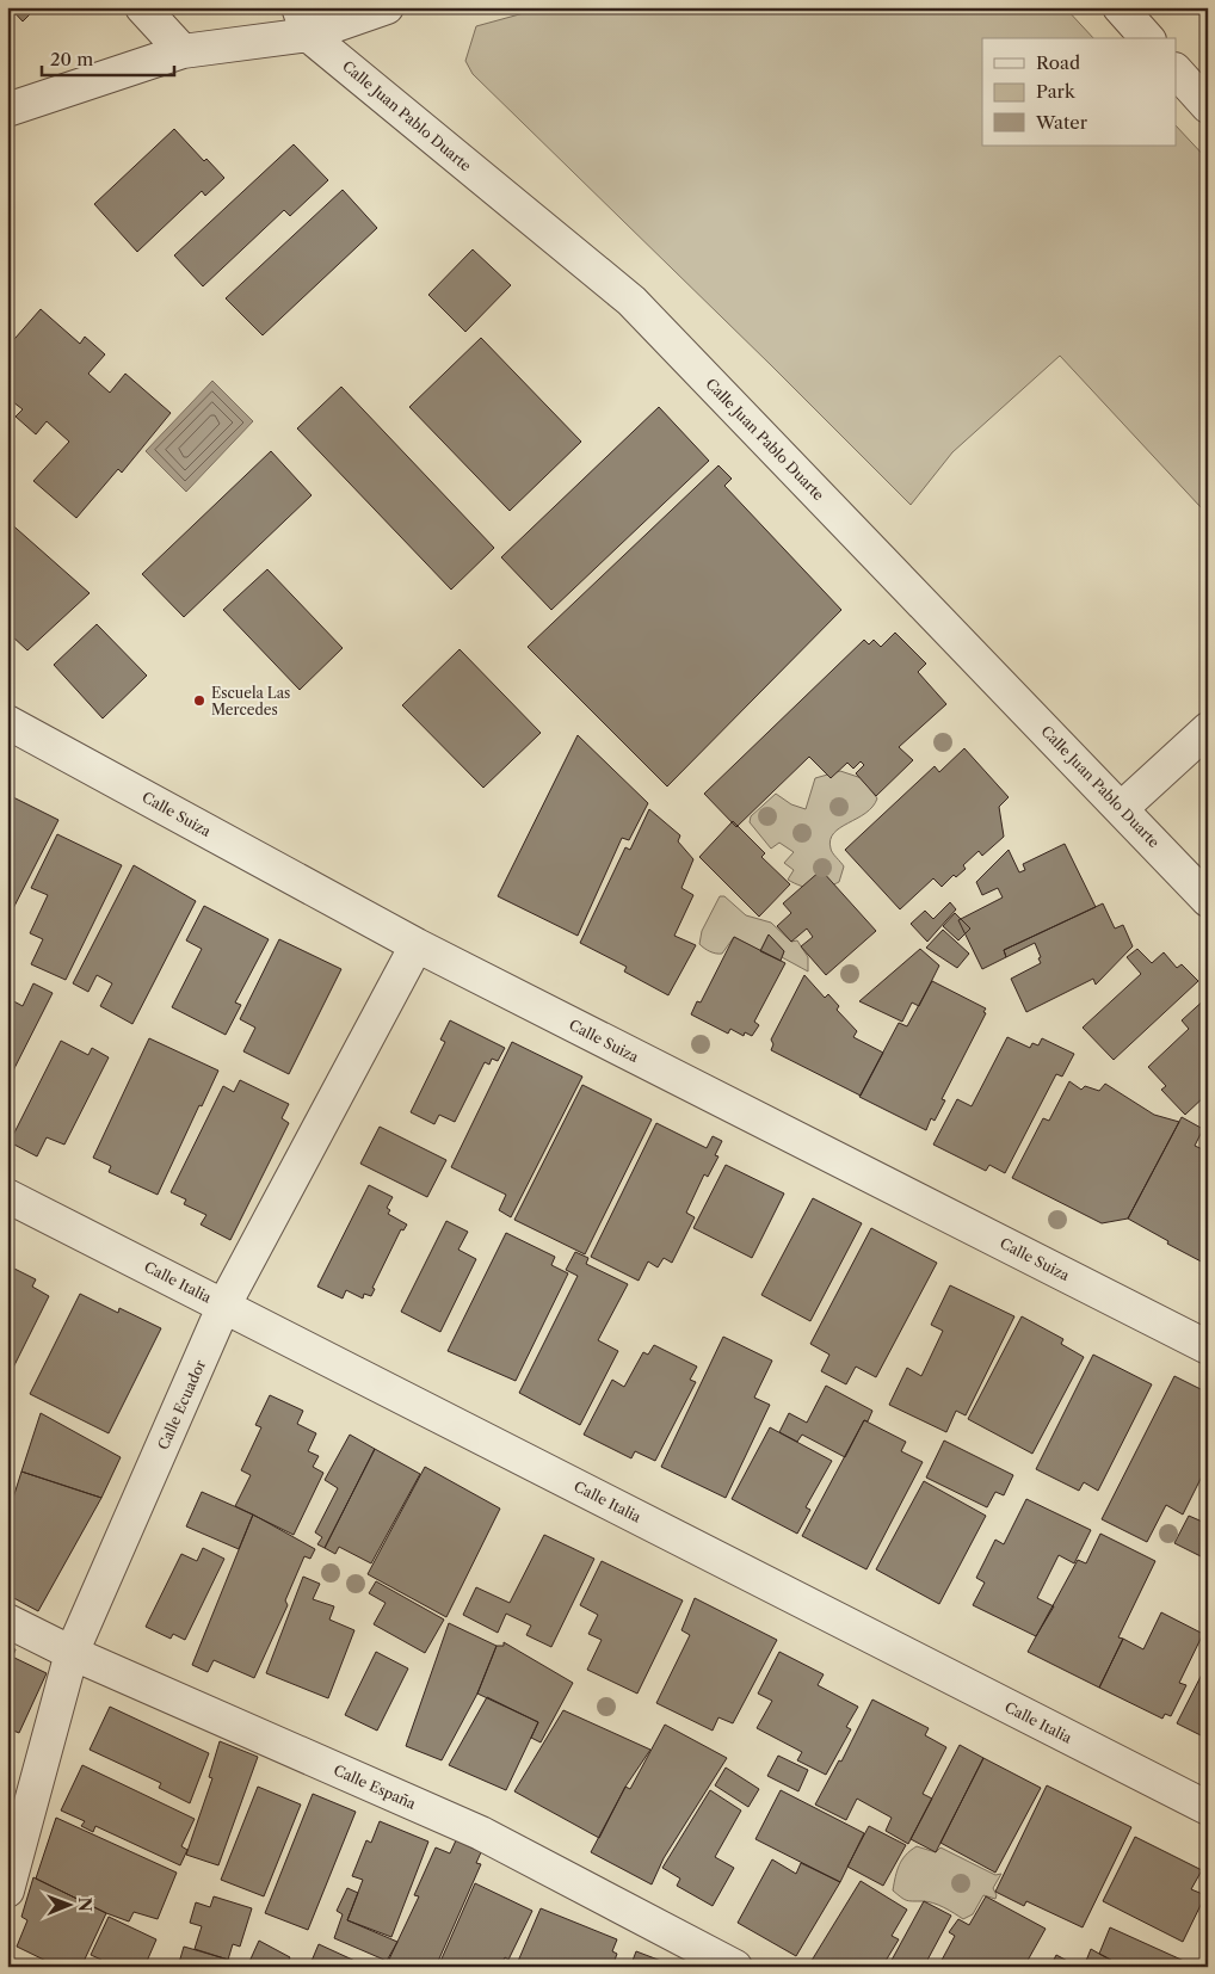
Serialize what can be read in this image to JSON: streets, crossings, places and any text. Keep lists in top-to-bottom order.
{
  "streets": {
    "street": [
      "Calle Juan Pablo Duarte",
      "Calle Suiza",
      "Calle Italia",
      "Calle Ecuador",
      "Calle España"
    ]
  },
  "crossings": [
    ["Calle Suiza", "Calle Ecuador"],
    ["Calle Italia", "Calle Ecuador"],
    ["Calle Ecuador", "Calle España"]
  ],
  "places": ["Escuela Las Mercedes"],
  "legend": ["Road", "Park", "Water"],
  "scale_bar": "20 m",
  "north": "right"
}
